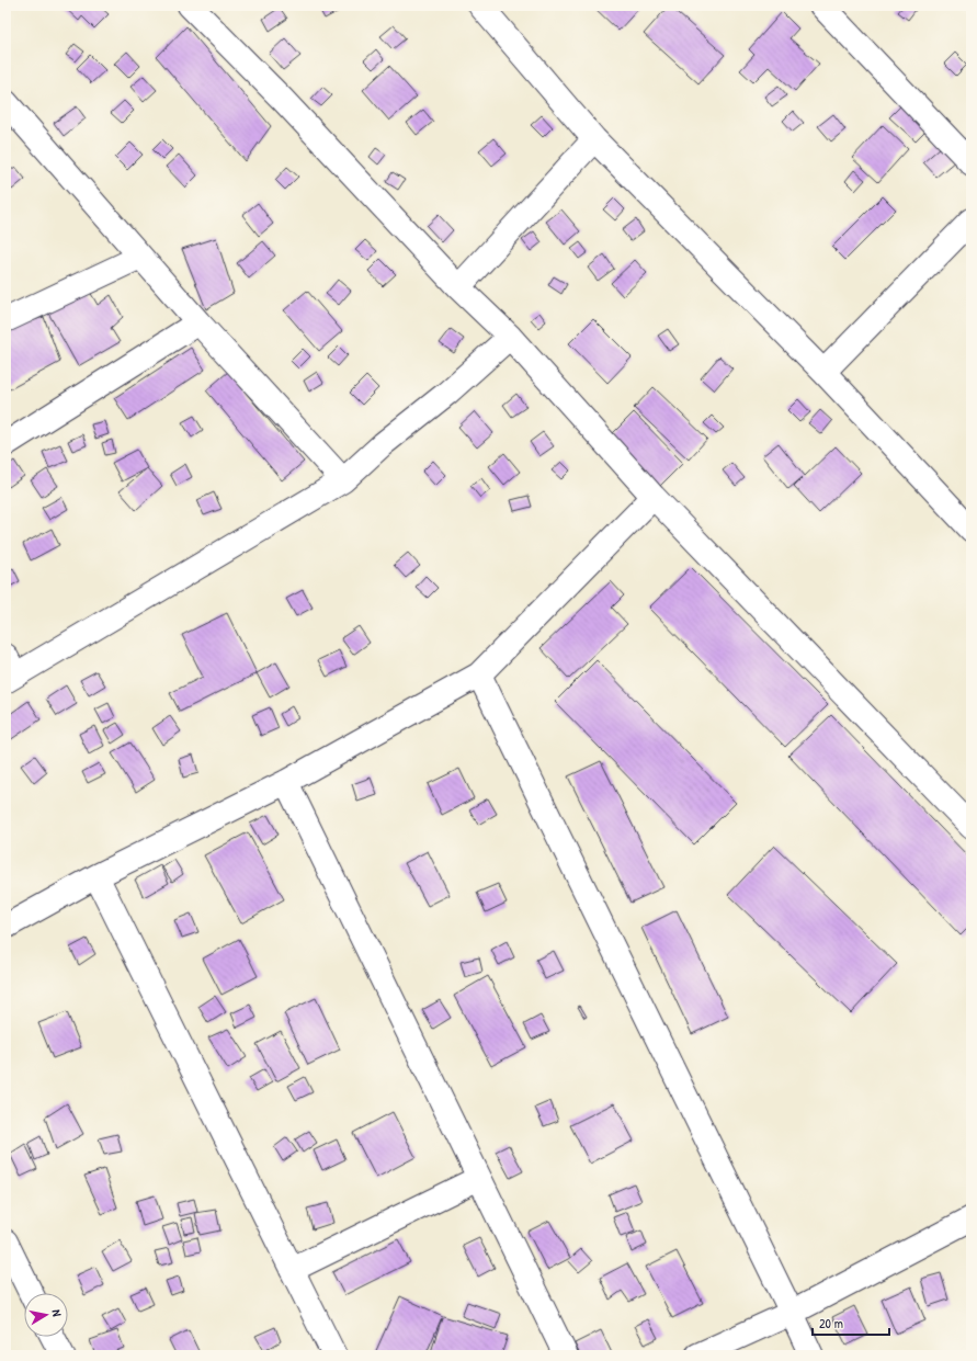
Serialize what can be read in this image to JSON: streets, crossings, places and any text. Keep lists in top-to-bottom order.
{
  "scale_bar": "20 m",
  "north": "right"
}
